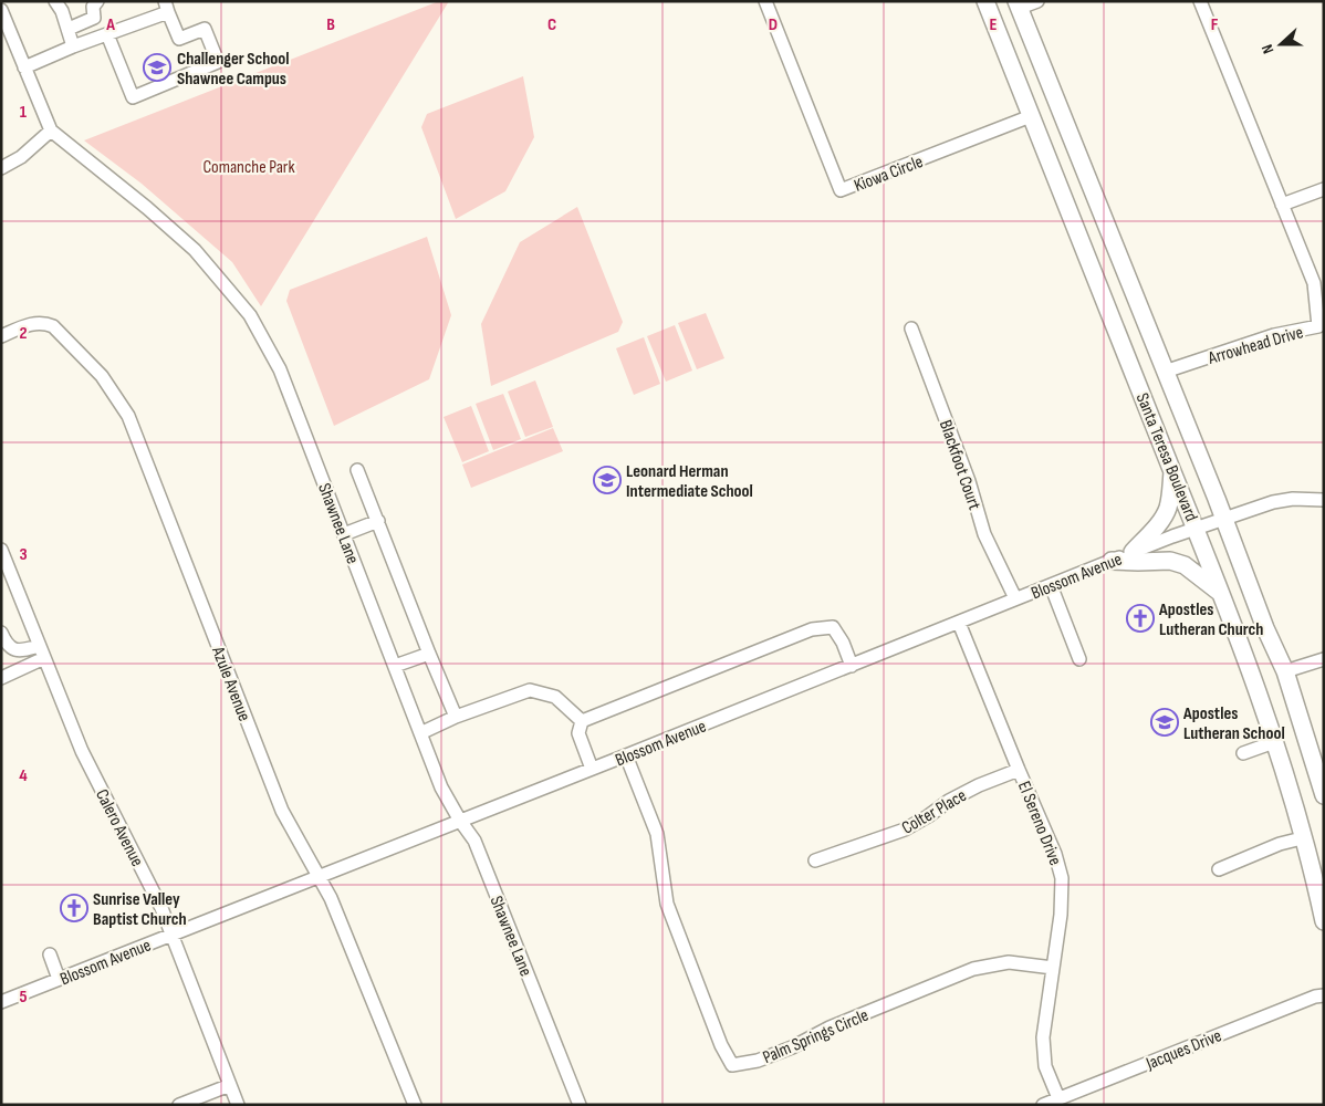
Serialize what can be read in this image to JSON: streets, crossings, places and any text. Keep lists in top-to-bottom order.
{
  "streets": {
    "main road": ["Santa Teresa Boulevard"],
    "street": [
      "Kiowa Circle",
      "Arrowhead Drive",
      "Blackfoot Court",
      "Shawnee Lane",
      "Blossom Avenue",
      "Azule Avenue",
      "Colter Place",
      "El Sereno Drive",
      "Calero Avenue",
      "Palm Springs Circle",
      "Jacques Drive"
    ]
  },
  "crossings": [
    ["Kiowa Circle", "Santa Teresa Boulevard"],
    ["Arrowhead Drive", "Santa Teresa Boulevard"],
    ["Santa Teresa Boulevard", "Blossom Avenue"],
    ["Blackfoot Court", "Blossom Avenue"],
    ["Shawnee Lane", "Blossom Avenue"],
    ["Blossom Avenue", "Azule Avenue"],
    ["Blossom Avenue", "El Sereno Drive"],
    ["Blossom Avenue", "Calero Avenue"],
    ["Blossom Avenue", "Palm Springs Circle"],
    ["Colter Place", "El Sereno Drive"],
    ["El Sereno Drive", "Palm Springs Circle"],
    ["El Sereno Drive", "Jacques Drive"]
  ],
  "parks": ["Comanche Park"],
  "places": {
    "school or university": ["Challenger School Shawnee Campus", "Leonard Herman Intermediate School", "Apostles Lutheran School"],
    "church": ["Apostles Lutheran Church", "Sunrise Valley Baptist Church"]
  },
  "north": "left",
  "grid": {
    "columns": [
      "A",
      "B",
      "C",
      "D",
      "E",
      "F"
    ],
    "rows": [
      "1",
      "2",
      "3",
      "4",
      "5"
    ]
  }
}
